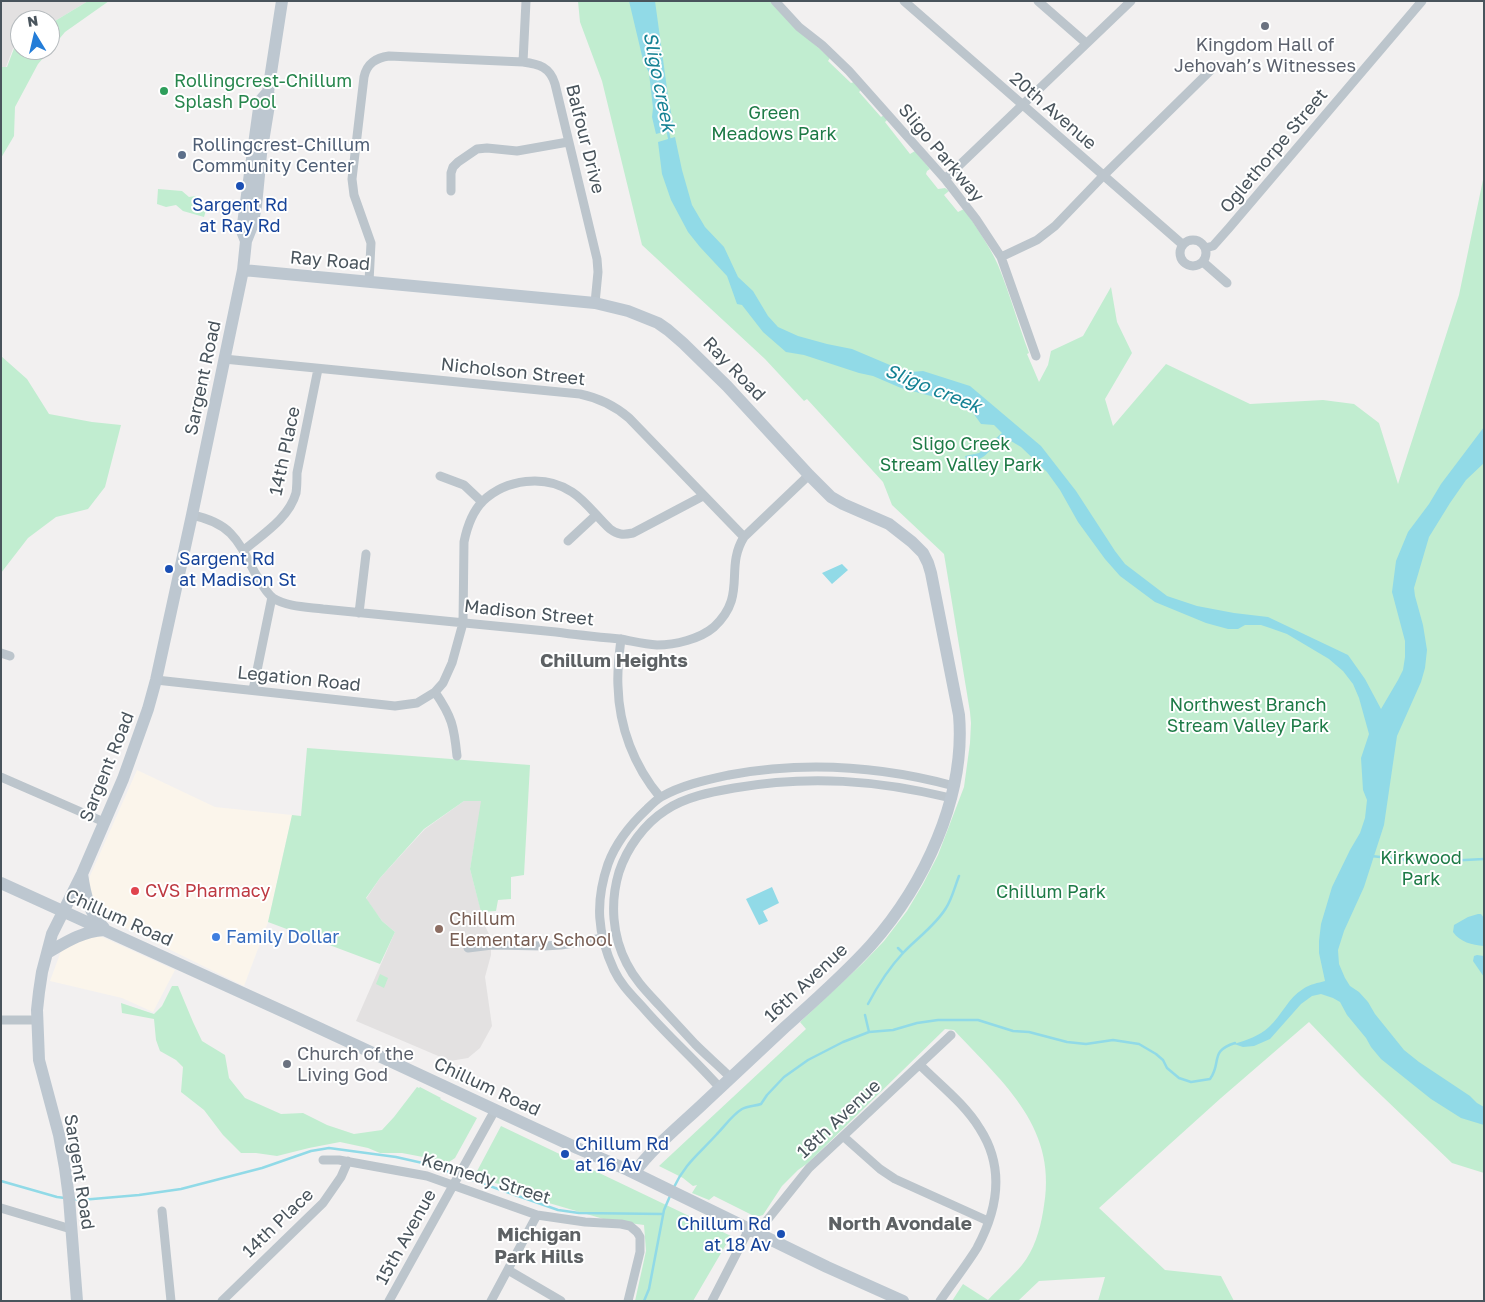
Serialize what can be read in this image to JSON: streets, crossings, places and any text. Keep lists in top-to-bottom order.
{
  "streets": {
    "main road": [
      "Ray Road",
      "Sargent Road",
      "Chillum Road",
      "16th Avenue"
    ],
    "street": [
      "20th Avenue",
      "Balfour Drive",
      "Oglethorpe Street",
      "Sligo Parkway",
      "Nicholson Street",
      "14th Place",
      "Madison Street",
      "Legation Road",
      "18th Avenue",
      "Kennedy Street",
      "15th Avenue"
    ]
  },
  "crossings": [
    ["20th Avenue", "Oglethorpe Street"],
    ["Balfour Drive", "Ray Road"],
    ["Ray Road", "Sargent Road"],
    ["Ray Road", "Madison Street"],
    ["Ray Road", "16th Avenue"],
    ["Nicholson Street", "Sargent Road"],
    ["Nicholson Street", "14th Place"],
    ["Nicholson Street", "Madison Street"],
    ["Sargent Road", "Legation Road"],
    ["Sargent Road", "Chillum Road"],
    ["14th Place", "Kennedy Street"],
    ["Chillum Road", "16th Avenue"],
    ["Chillum Road", "18th Avenue"],
    ["Chillum Road", "15th Avenue"],
    ["Kennedy Street", "15th Avenue"]
  ],
  "districts": ["Chillum Heights", "North Avondale", "Michigan Park Hills"],
  "water": ["Sligo creek"],
  "parks": [
    "Green Meadows Park",
    "Sligo Creek Stream Valley Park",
    "Northwest Branch Stream Valley Park",
    "Kirkwood Park",
    "Chillum Park"
  ],
  "places": [
    "Kingdom Hall of Jehovah’s Witnesses",
    "Rollingcrest-Chillum Splash Pool",
    "Rollingcrest-Chillum Community Center",
    "Sargent Rd at Ray Rd",
    "Sargent Rd at Madison St",
    "CVS Pharmacy",
    "Chillum Elementary School",
    "Family Dollar",
    "Church of the Living God",
    "Chillum Rd at 16 Av",
    "Chillum Rd at 18 Av"
  ],
  "north": "top"
}
